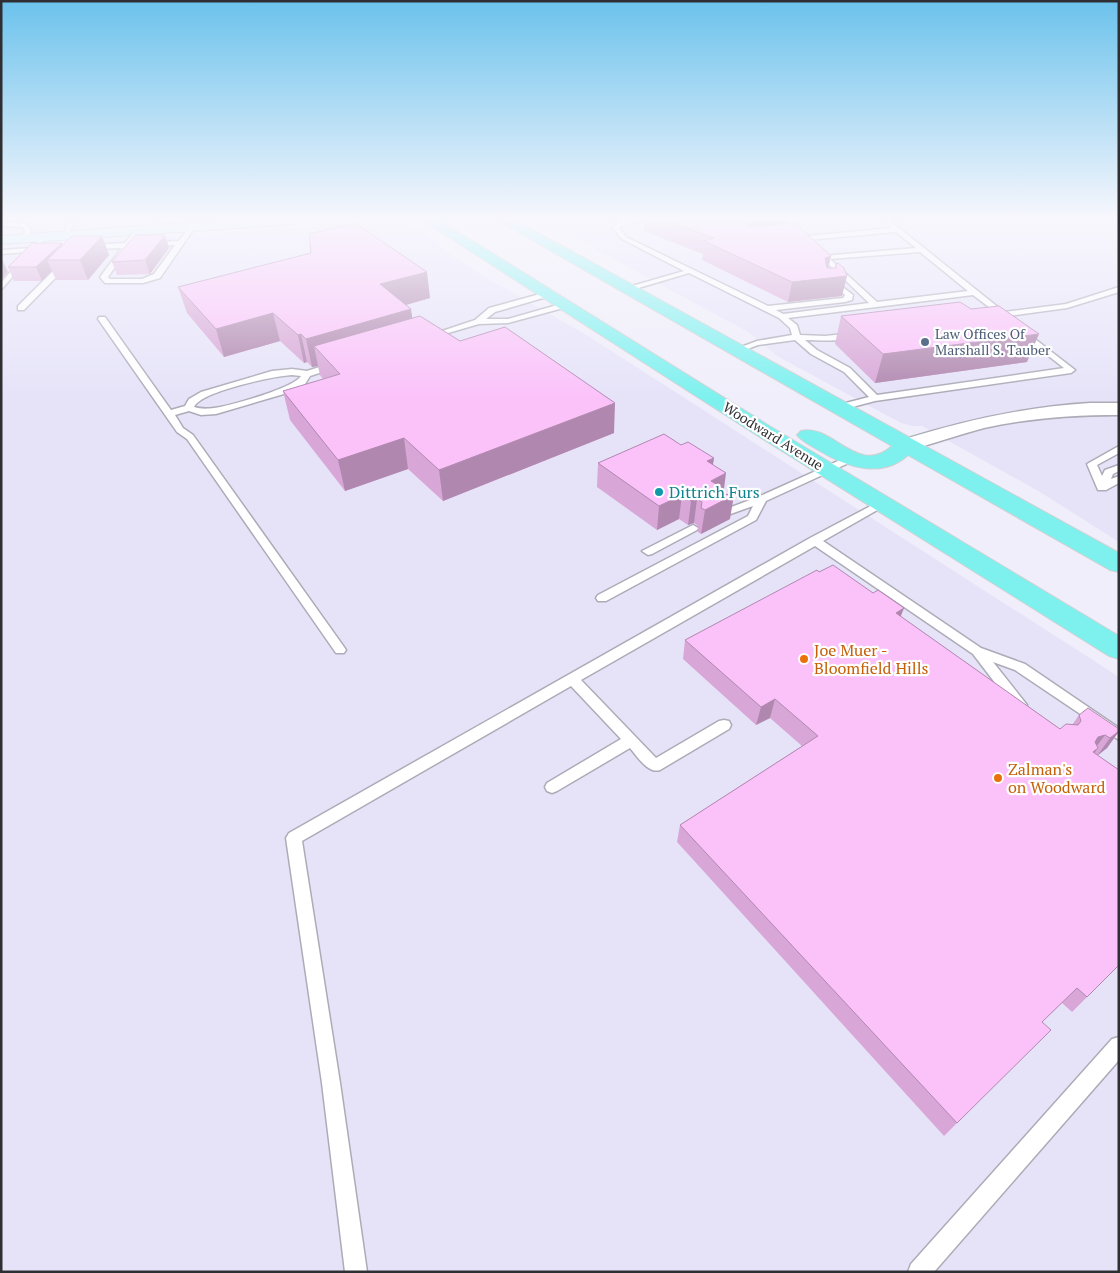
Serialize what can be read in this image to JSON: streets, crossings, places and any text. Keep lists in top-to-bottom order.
{
  "streets": {
    "main road": ["Woodward Avenue"]
  },
  "places": [
    "Law Offices Of Marshall S. Tauber",
    "Dittrich Furs",
    "Joe Muer - Bloomfield Hills",
    "Zalman's on Woodward"
  ]
}
